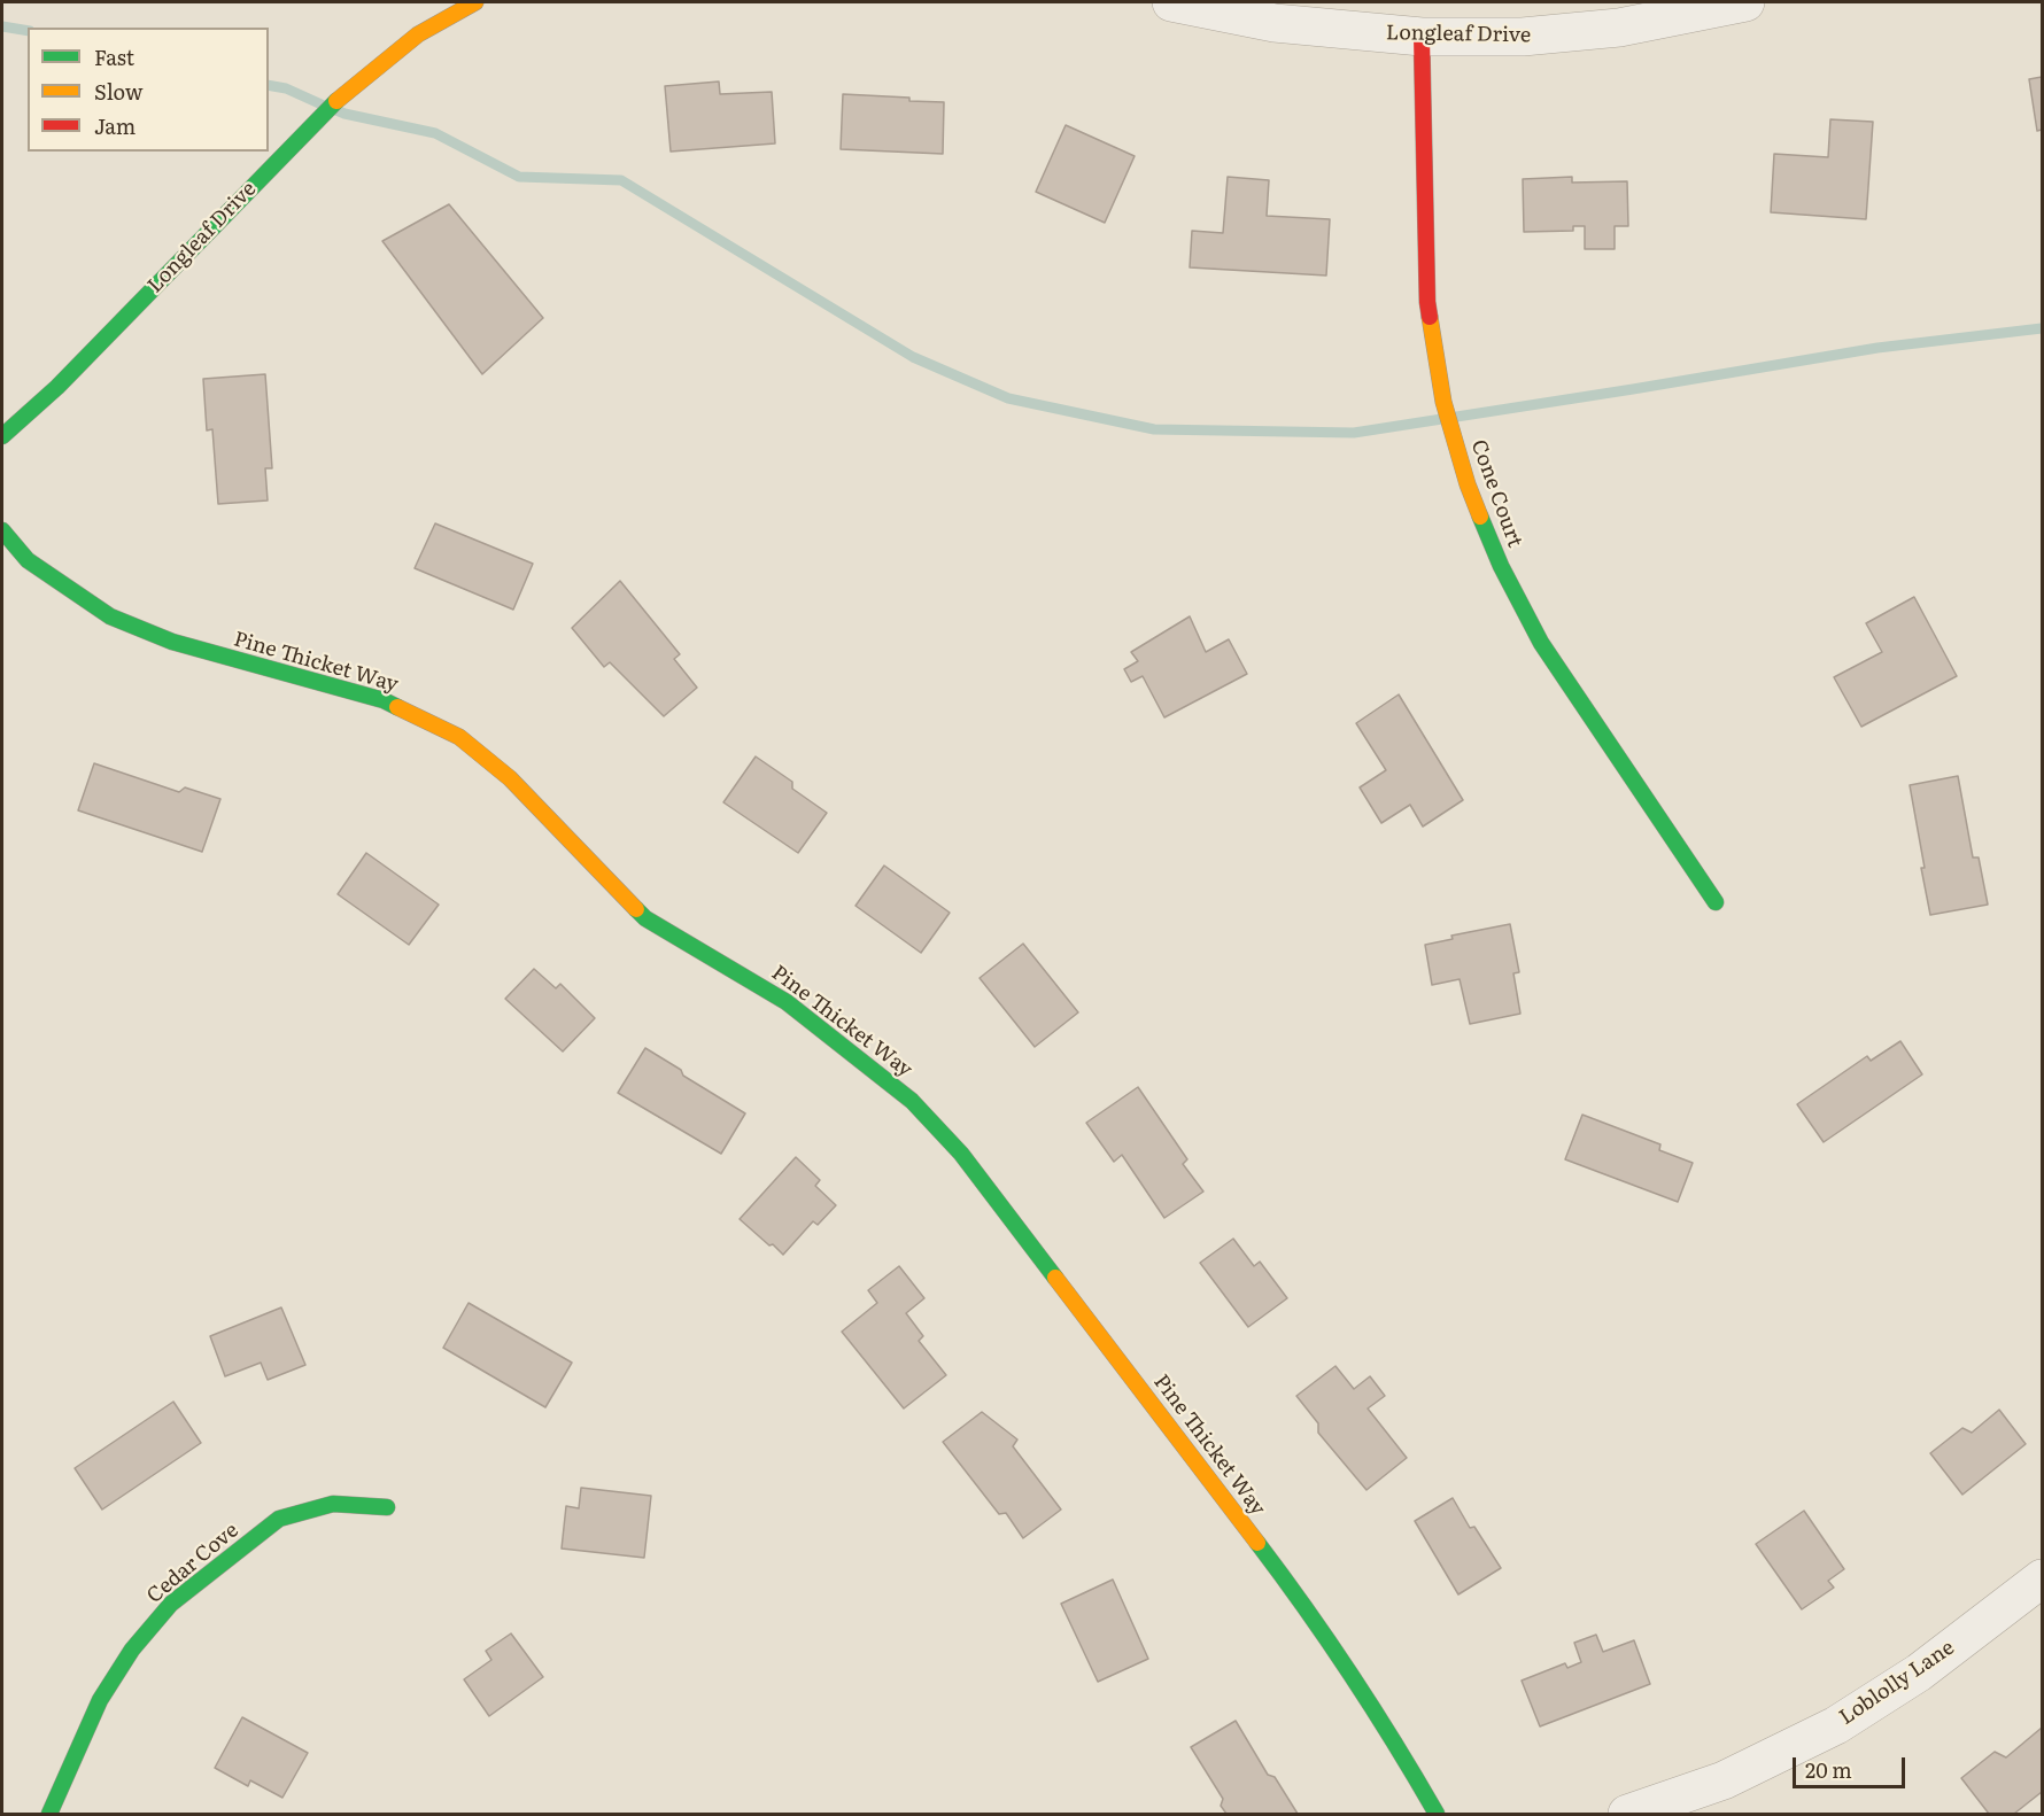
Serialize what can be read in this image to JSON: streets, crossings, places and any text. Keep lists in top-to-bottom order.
{
  "streets": {
    "street": [
      "Longleaf Drive",
      "Cone Court",
      "Pine Thicket Way",
      "Cedar Cove",
      "Loblolly Lane"
    ]
  },
  "crossings": [
    ["Longleaf Drive", "Cone Court"]
  ],
  "legend": ["Fast", "Slow", "Jam"],
  "scale_bar": "20 m"
}
